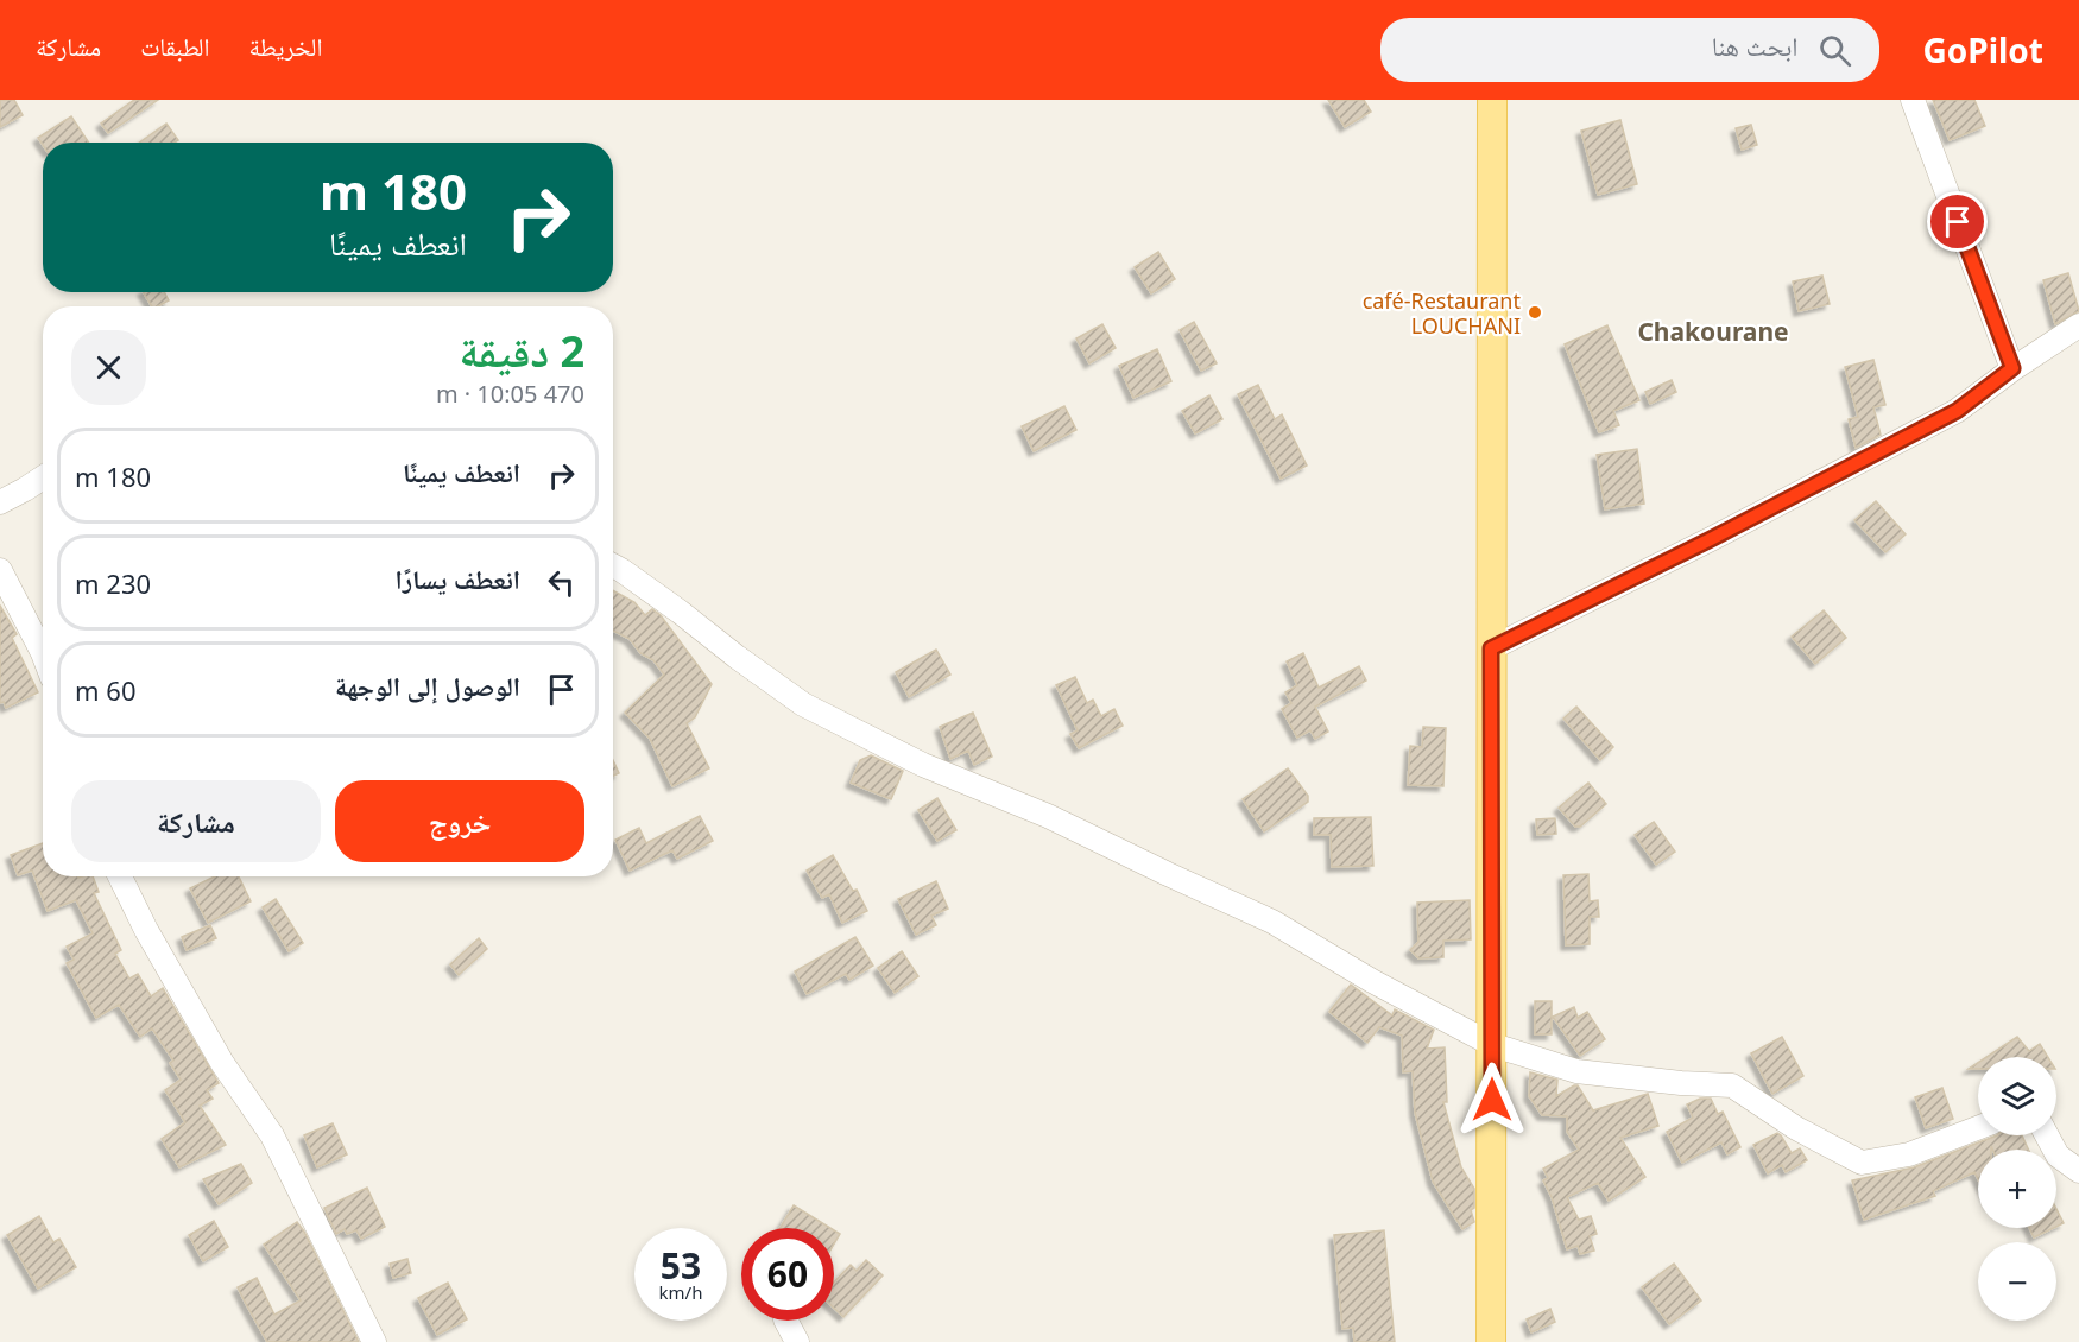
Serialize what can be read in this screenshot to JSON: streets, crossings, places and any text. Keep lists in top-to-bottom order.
{
  "districts": ["Chakourane"],
  "places": ["café-Restaurant LOUCHANI"],
  "page": {
    "header": "GoPilot",
    "search": "ابحث هنا",
    "nav": ["الخريطة", "الطبقات", "مشاركة"],
    "turn": ["180 m", "انعطف يمينًا"],
    "heading": ["2 دقيقة", "470 m · 10:05"],
    "list": [
      {
        "name": "انعطف يمينًا",
        "value": "180 m"
      },
      {
        "name": "انعطف يسارًا",
        "value": "230 m"
      },
      {
        "name": "الوصول إلى الوجهة",
        "value": "60 m"
      }
    ],
    "buttons": ["خروج", "مشاركة"],
    "map_buttons": ["+", "−"],
    "speed": "53 km/h",
    "limit": "60"
  }
}
